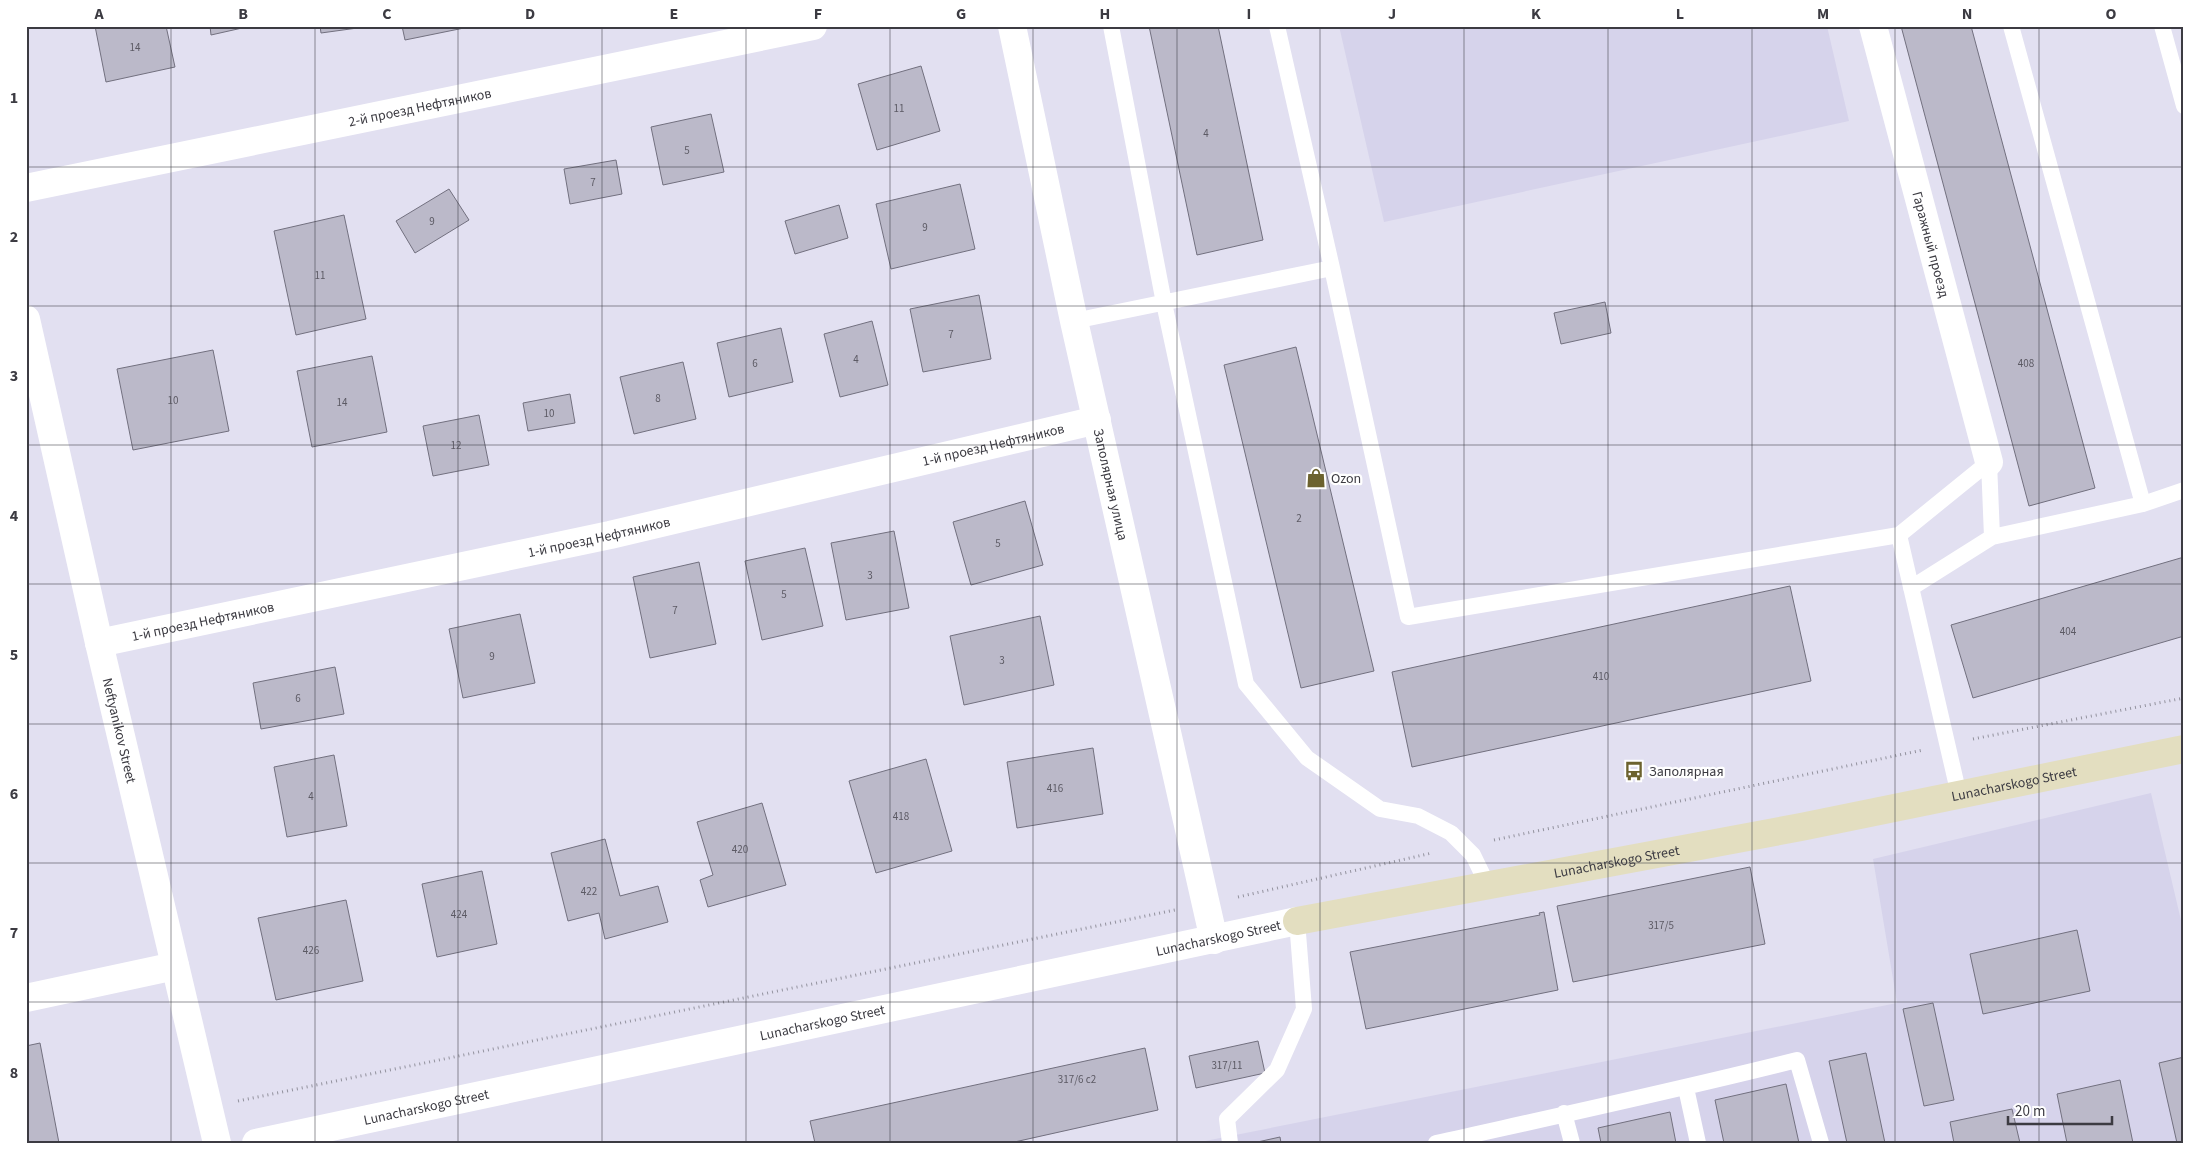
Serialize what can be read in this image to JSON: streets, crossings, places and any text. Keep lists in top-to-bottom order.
{
  "streets": {
    "main road": ["Lunacharskogo Street"],
    "street": [
      "2-й проезд Нефтяников",
      "Гаражный проезд",
      "1-й проезд Нефтяников",
      "Заполярная улица",
      "Neftyanikov Street"
    ]
  },
  "crossings": [
    ["1-й проезд Нефтяников", "Заполярная улица"],
    ["1-й проезд Нефтяников", "Neftyanikov Street"],
    ["Заполярная улица", "Lunacharskogo Street"]
  ],
  "places": {
    "shop": ["Ozon"],
    "bus stop": ["Заполярная"]
  },
  "house_numbers": [
    "14",
    "11",
    "4",
    "5",
    "7",
    "9",
    "9",
    "11",
    "7",
    "4",
    "6",
    "408",
    "8",
    "10",
    "14",
    "10",
    "12",
    "2",
    "5",
    "3",
    "5",
    "7",
    "404",
    "9",
    "3",
    "410",
    "6",
    "416",
    "4",
    "418",
    "420",
    "422",
    "424",
    "317/5",
    "426",
    "317/11",
    "317/6 с2"
  ],
  "scale_bar": "20 m",
  "grid": {
    "columns": [
      "A",
      "B",
      "C",
      "D",
      "E",
      "F",
      "G",
      "H",
      "I",
      "J",
      "K",
      "L",
      "M",
      "N",
      "O"
    ],
    "rows": [
      "1",
      "2",
      "3",
      "4",
      "5",
      "6",
      "7",
      "8"
    ]
  }
}
